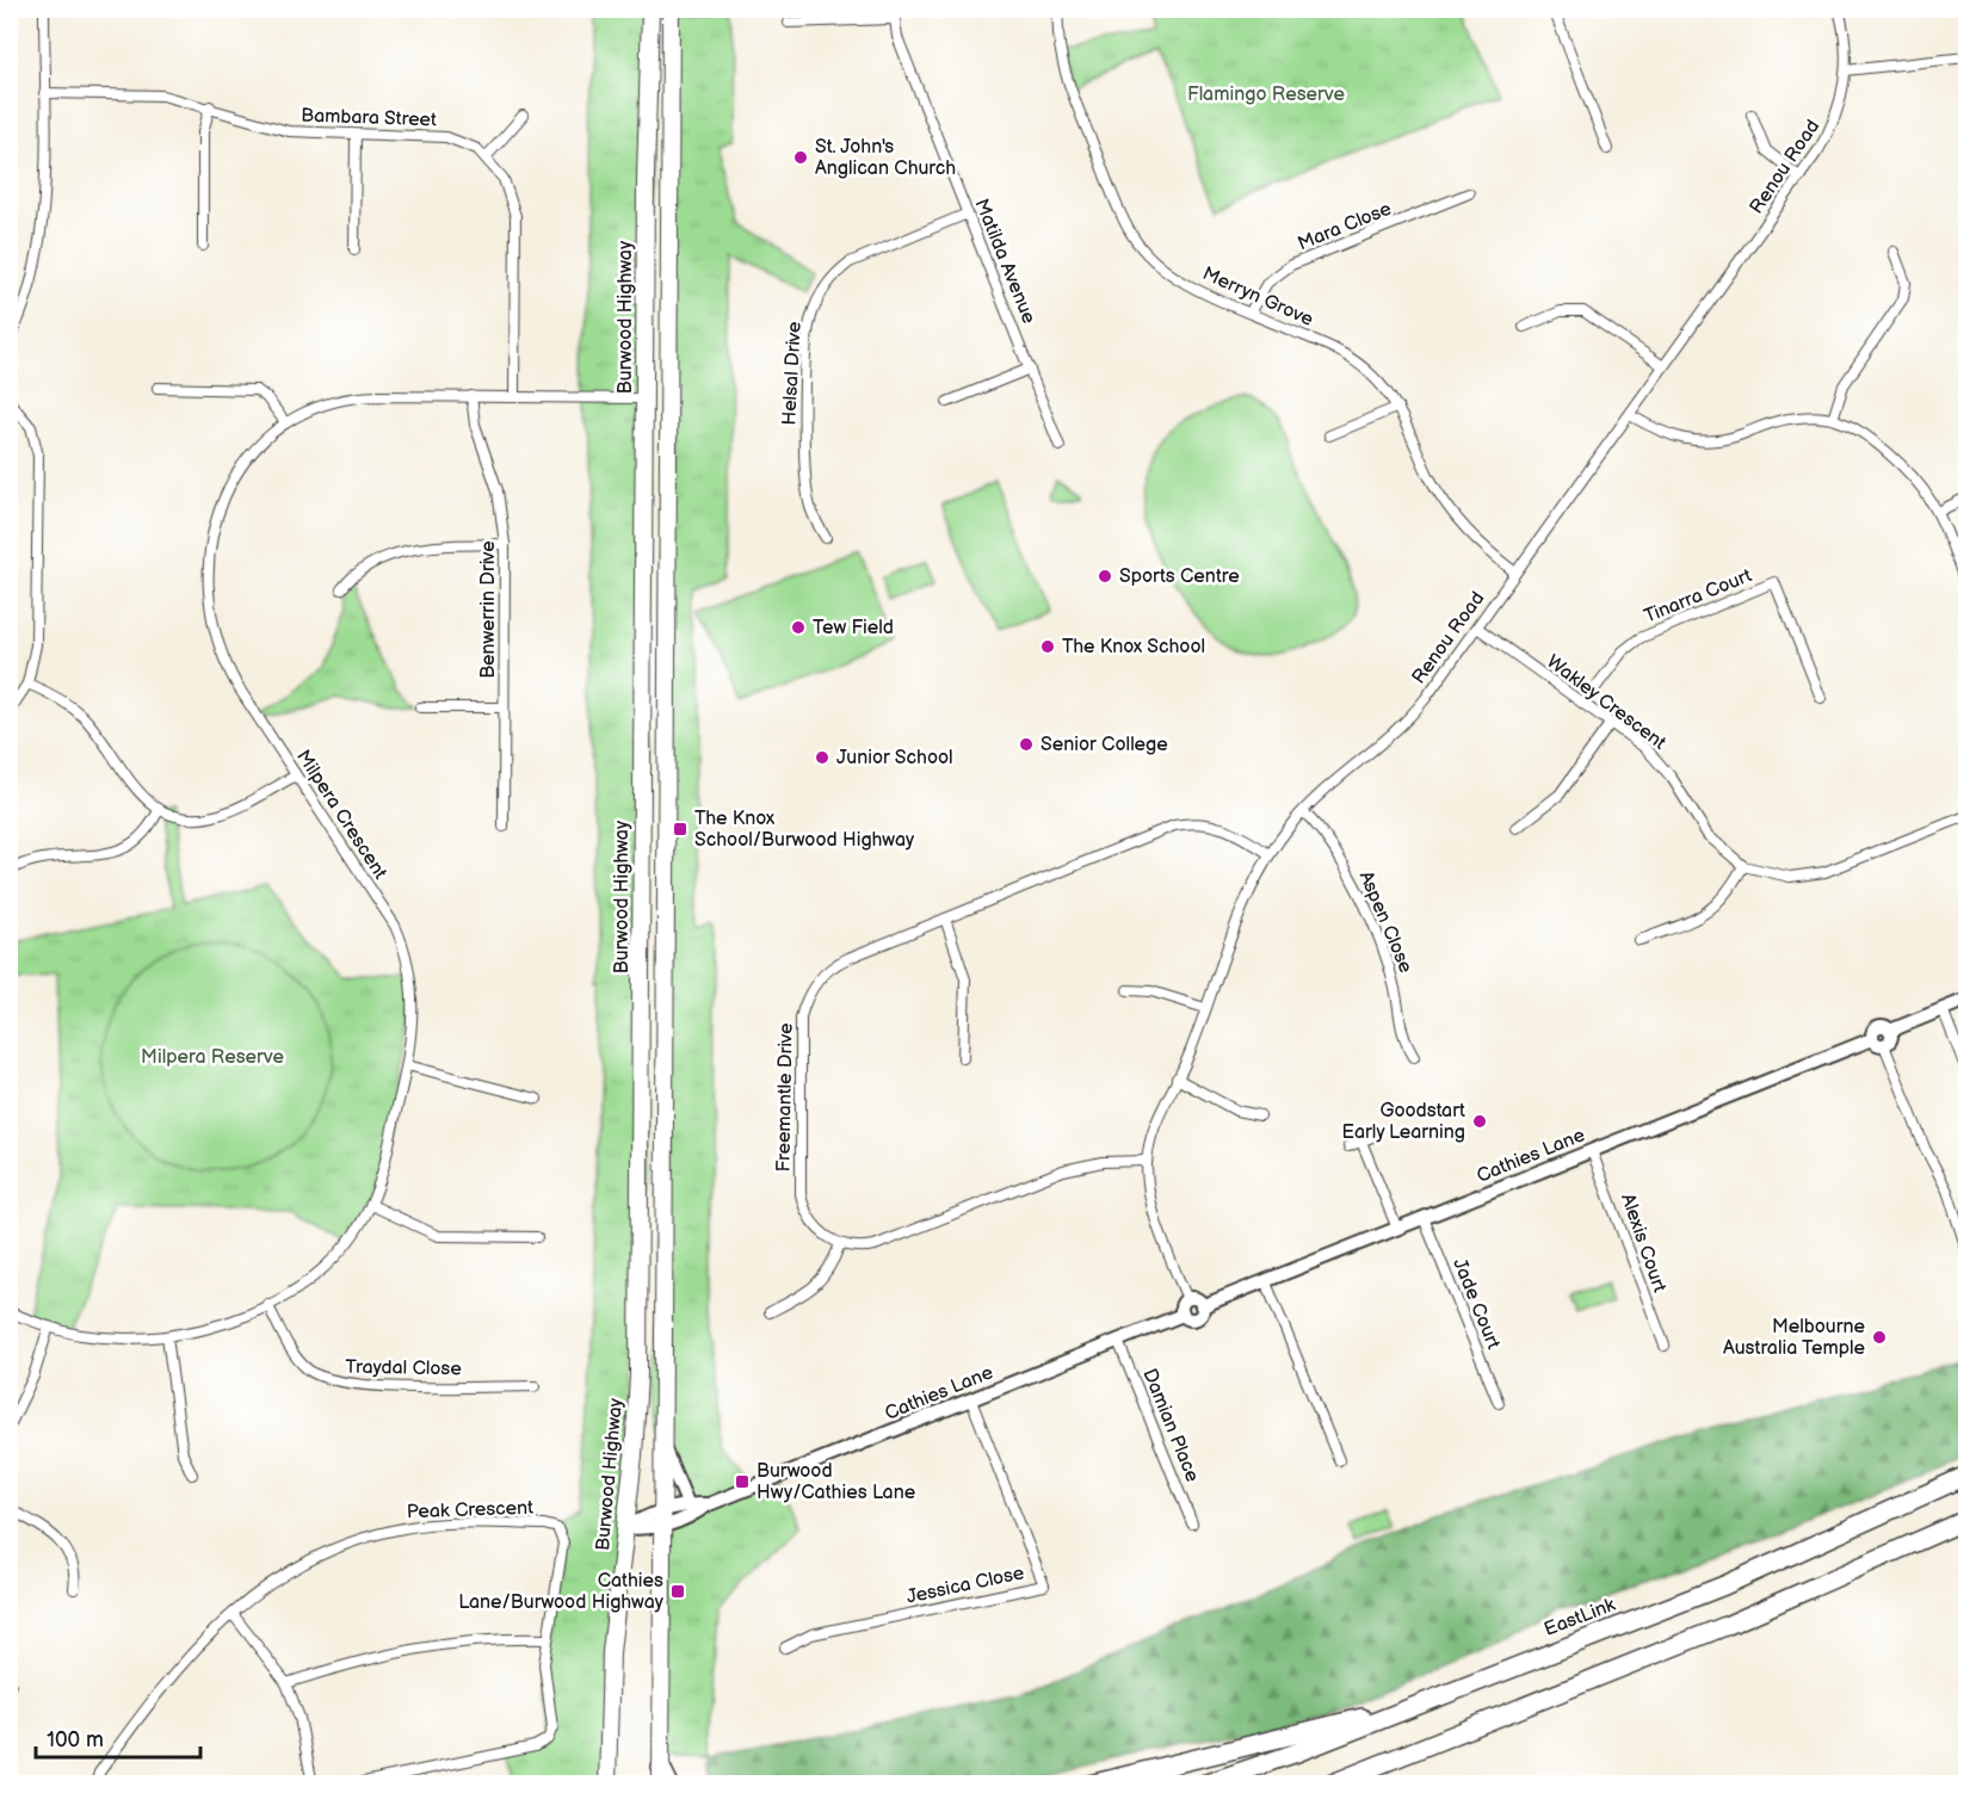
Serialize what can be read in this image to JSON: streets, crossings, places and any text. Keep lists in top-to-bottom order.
{
  "streets": {
    "highway": ["Burwood Highway", "EastLink"],
    "street": [
      "Bambara Street",
      "Renou Road",
      "Mara Close",
      "Matilda Avenue",
      "Merryn Grove",
      "Helsal Drive",
      "Tinarra Court",
      "Benwerrin Drive",
      "Wakley Crescent",
      "Milpera Crescent",
      "Aspen Close",
      "Freemantle Drive",
      "Cathies Lane",
      "Alexis Court",
      "Jade Court",
      "Traydal Close",
      "Damian Place",
      "Peak Crescent",
      "Jessica Close"
    ]
  },
  "crossings": [
    ["Bambara Street", "Milpera Crescent"],
    ["Renou Road", "Merryn Grove"],
    ["Renou Road", "Wakley Crescent"],
    ["Renou Road", "Aspen Close"],
    ["Renou Road", "Freemantle Drive"],
    ["Renou Road", "Cathies Lane"],
    ["Mara Close", "Merryn Grove"],
    ["Matilda Avenue", "Helsal Drive"],
    ["Burwood Highway", "Milpera Crescent"],
    ["Burwood Highway", "Cathies Lane"],
    ["Tinarra Court", "Wakley Crescent"],
    ["Benwerrin Drive", "Milpera Crescent"],
    ["Milpera Crescent", "Traydal Close"],
    ["Cathies Lane", "Alexis Court"],
    ["Cathies Lane", "Jade Court"],
    ["Cathies Lane", "Damian Place"],
    ["Cathies Lane", "Jessica Close"]
  ],
  "parks": ["Flamingo Reserve", "Milpera Reserve"],
  "places": {
    "other": [
      "St. John's Anglican Church",
      "Sports Centre",
      "Tew Field",
      "The Knox School",
      "Senior College",
      "Junior School",
      "Goodstart Early Learning",
      "Melbourne Australia Temple"
    ],
    "transit": ["The Knox School/Burwood Highway", "Burwood Hwy/Cathies Lane", "Cathies Lane/Burwood Highway"]
  },
  "scale_bar": "100 m"
}
